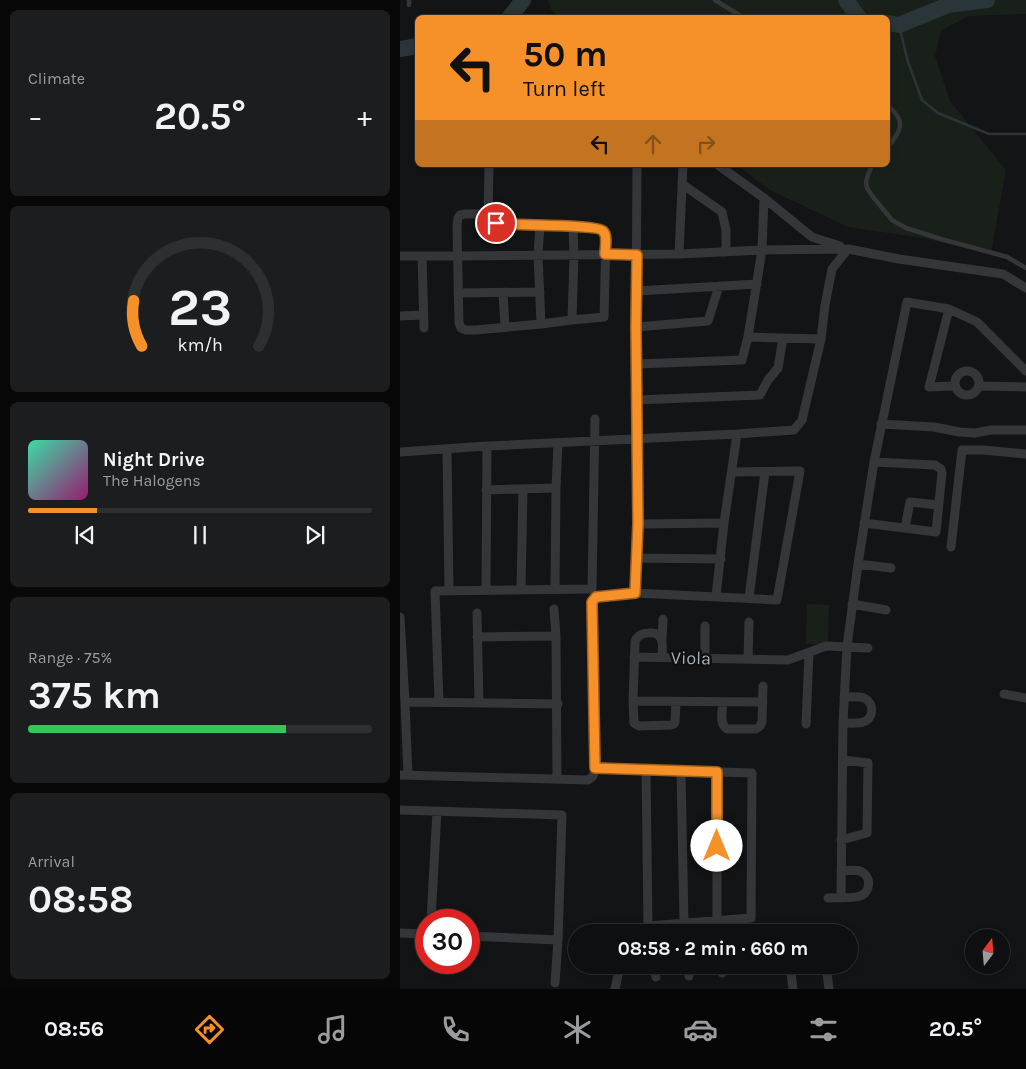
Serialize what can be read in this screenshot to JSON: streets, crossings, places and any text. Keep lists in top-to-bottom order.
{
  "streets": {
    "street": ["Viola"]
  },
  "north": "top",
  "page": {
    "tile": [
      "Climate",
      ["Range · 75%", "375 km"],
      ["Arrival", "08:58"]
    ],
    "turn": ["50 m", "Turn left"],
    "heat": ["−", "20.5°", "+"],
    "song": ["Night Drive", "The Halogens"],
    "limit": "30",
    "trip": "08:58 · 2 min · 660 m",
    "tabs": ["08:56", "20.5°"],
    "gauge": ["23", "km/h"]
  }
}
